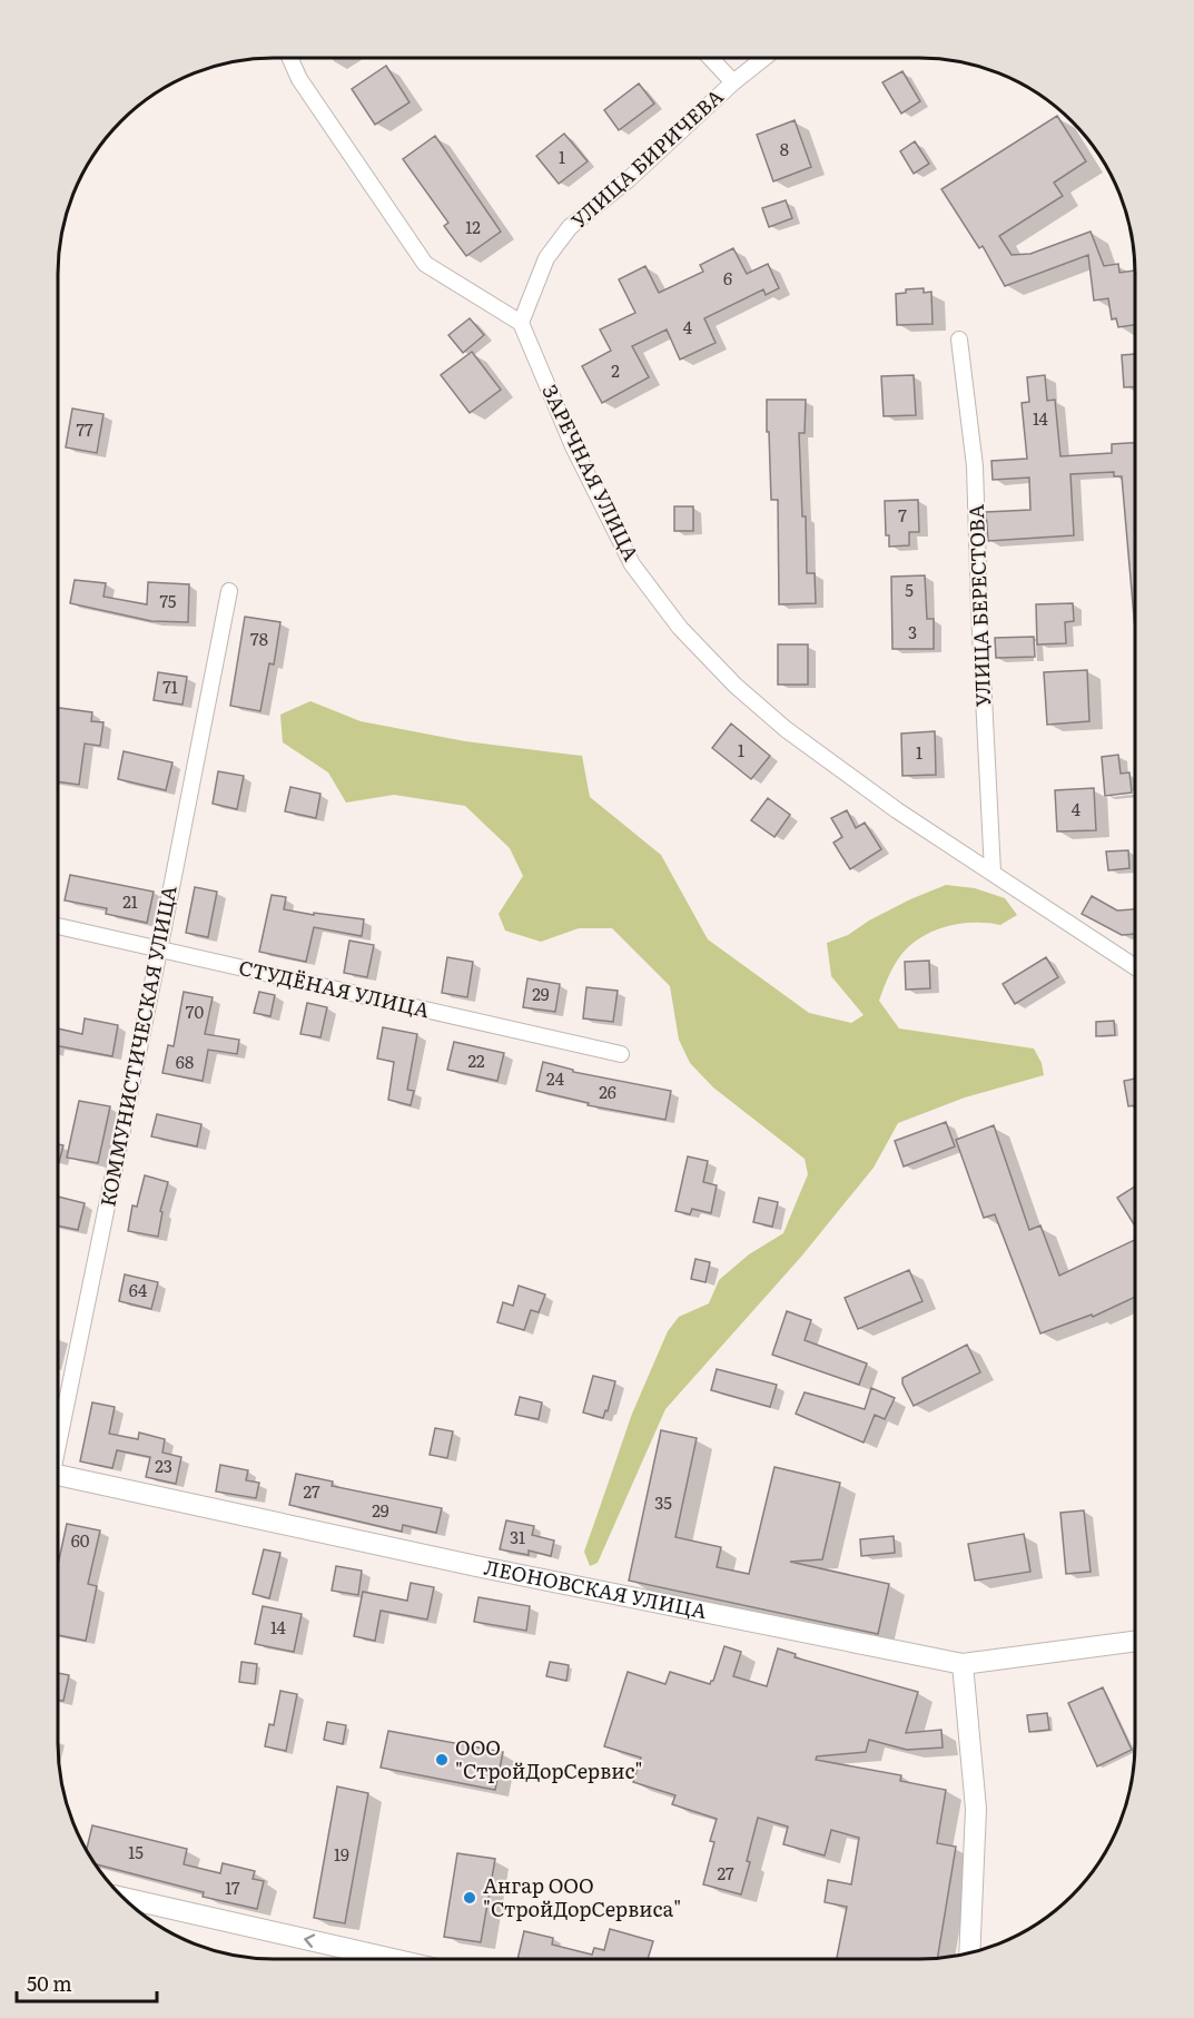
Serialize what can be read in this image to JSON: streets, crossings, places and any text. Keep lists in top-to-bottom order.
{
  "streets": {
    "street": [
      "УЛИЦА БИРИЧЕВА",
      "ЗАРЕЧНАЯ УЛИЦА",
      "УЛИЦА БЕРЕСТОВА",
      "СТУДЁНАЯ УЛИЦА",
      "КОММУНИСТИЧЕСКАЯ УЛИЦА",
      "ЛЕОНОВСКАЯ УЛИЦА"
    ]
  },
  "crossings": [
    ["УЛИЦА БИРИЧЕВА", "ЗАРЕЧНАЯ УЛИЦА"],
    ["ЗАРЕЧНАЯ УЛИЦА", "УЛИЦА БЕРЕСТОВА"],
    ["СТУДЁНАЯ УЛИЦА", "КОММУНИСТИЧЕСКАЯ УЛИЦА"]
  ],
  "places": ["ООО \"СтройДорСервис\"", "Ангар ООО \"СтройДорСервиса\""],
  "house_numbers": [
    "8",
    "1",
    "12",
    "6",
    "4",
    "2",
    "14",
    "77",
    "7",
    "5",
    "75",
    "3",
    "78",
    "71",
    "1",
    "1",
    "4",
    "21",
    "29",
    "70",
    "22",
    "68",
    "24",
    "26",
    "64",
    "23",
    "27",
    "35",
    "29",
    "31",
    "60",
    "14",
    "15",
    "19",
    "27",
    "17"
  ],
  "scale_bar": "50 m"
}
